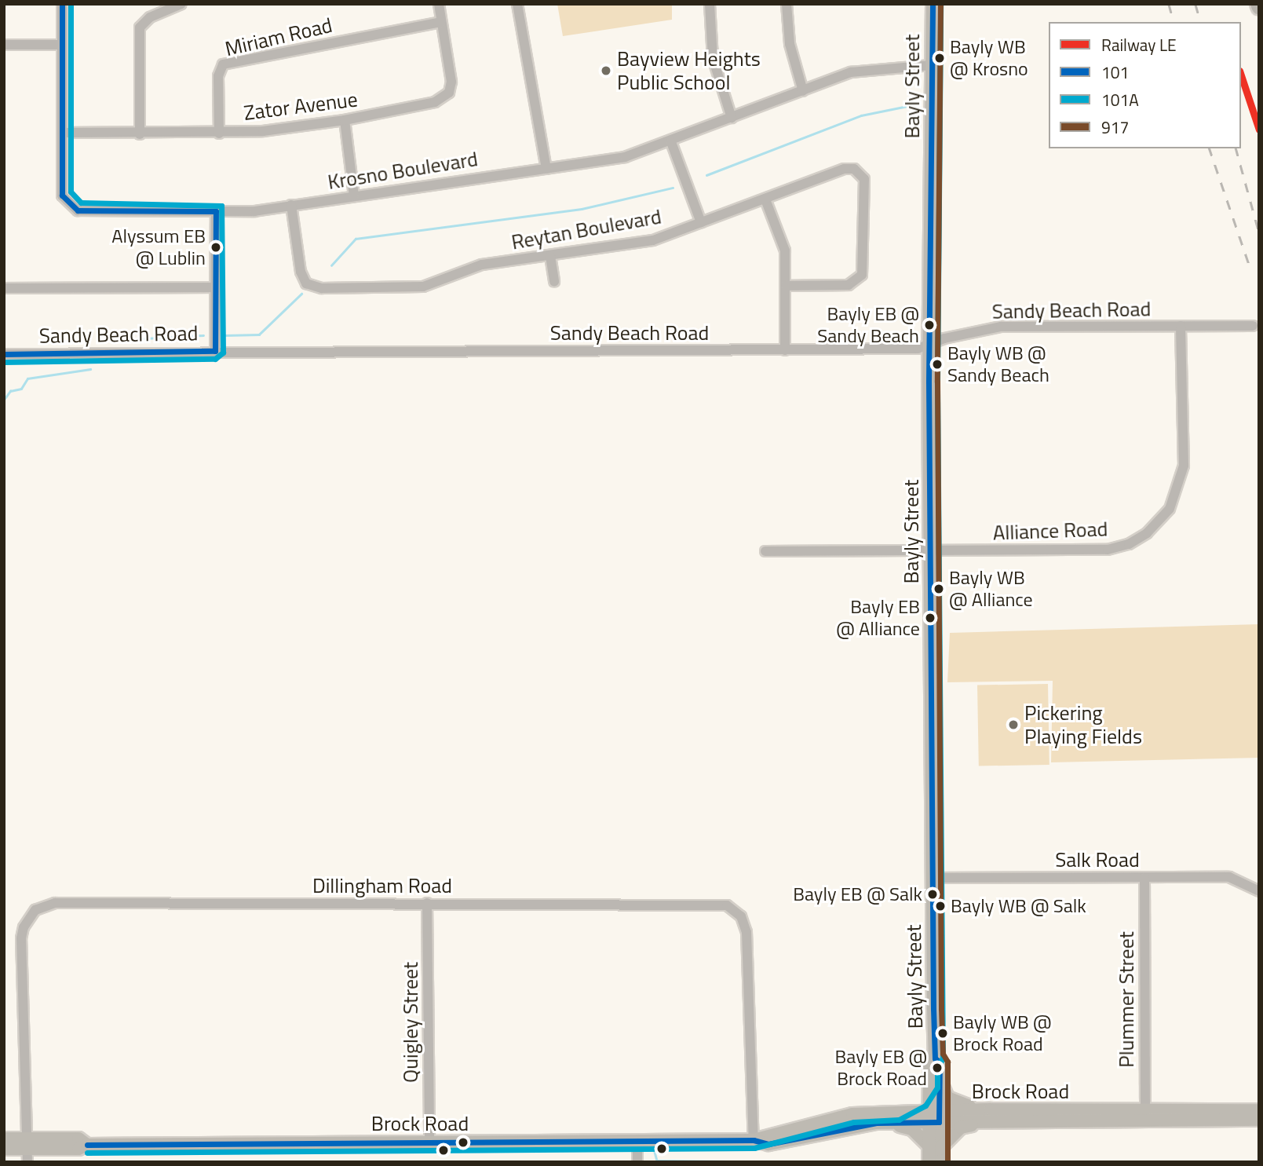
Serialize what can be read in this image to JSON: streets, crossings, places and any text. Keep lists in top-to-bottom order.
{
  "streets": {
    "main road": ["Bayly Street", "Brock Road"],
    "street": [
      "Miriam Road",
      "Zator Avenue",
      "Krosno Boulevard",
      "Reytan Boulevard",
      "Sandy Beach Road",
      "Alliance Road",
      "Salk Road",
      "Dillingham Road",
      "Plummer Street",
      "Quigley Street"
    ]
  },
  "crossings": [
    ["Miriam Road", "Zator Avenue"],
    ["Bayly Street", "Krosno Boulevard"],
    ["Bayly Street", "Sandy Beach Road"],
    ["Bayly Street", "Alliance Road"],
    ["Bayly Street", "Salk Road"],
    ["Bayly Street", "Brock Road"],
    ["Zator Avenue", "Krosno Boulevard"],
    ["Krosno Boulevard", "Reytan Boulevard"],
    ["Sandy Beach Road", "Alliance Road"],
    ["Salk Road", "Plummer Street"],
    ["Dillingham Road", "Quigley Street"],
    ["Dillingham Road", "Brock Road"],
    ["Plummer Street", "Brock Road"],
    ["Quigley Street", "Brock Road"]
  ],
  "places": [
    "Bayly WB @ Krosno",
    "Bayview Heights Public School",
    "Alyssum EB @ Lublin",
    "Bayly EB @ Sandy Beach",
    "Bayly WB @ Sandy Beach",
    "Bayly WB @ Alliance",
    "Bayly EB @ Alliance",
    "Pickering Playing Fields",
    "Bayly EB @ Salk",
    "Bayly WB @ Salk",
    "Bayly WB @ Brock Road",
    "Bayly EB @ Brock Road"
  ],
  "lines": [
    "transit line 101",
    "transit line 101A",
    "transit line 917",
    "rail line LE"
  ],
  "legend": [
    "Railway LE",
    "101",
    "101A",
    "917"
  ]
}
